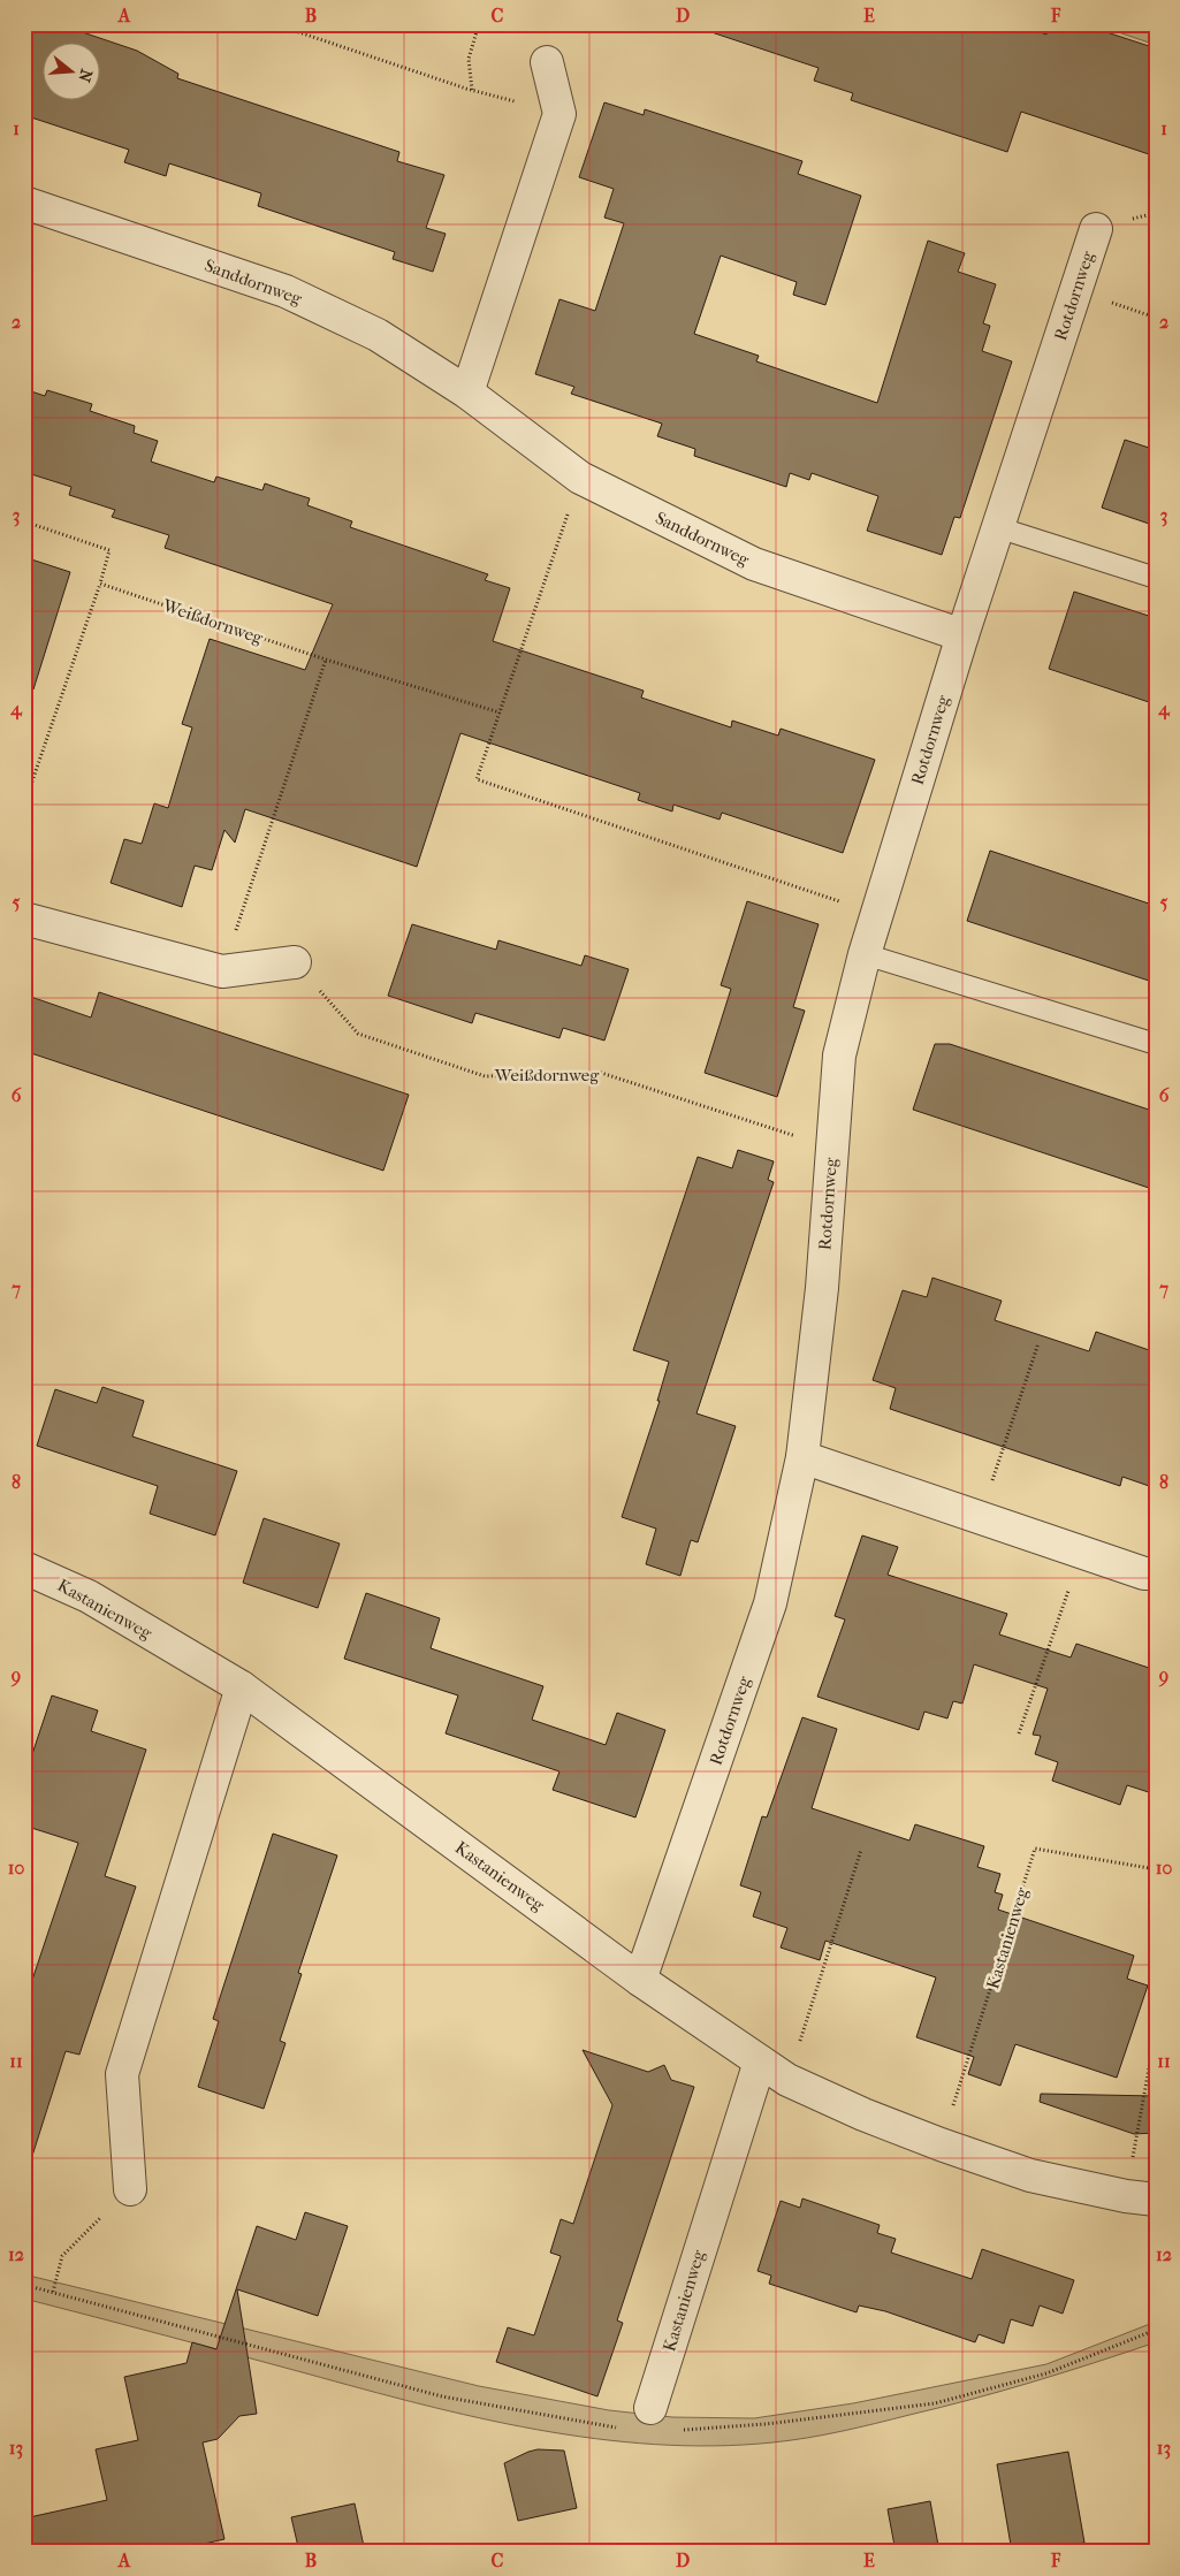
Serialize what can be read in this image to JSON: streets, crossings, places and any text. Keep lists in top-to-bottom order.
{
  "streets": {
    "street": ["Sanddornweg", "Rotdornweg", "Kastanienweg"],
    "path": ["Weißdornweg"]
  },
  "crossings": [
    ["Sanddornweg", "Rotdornweg"],
    ["Rotdornweg", "Weißdornweg"],
    ["Rotdornweg", "Kastanienweg"]
  ],
  "north": "right",
  "grid": {
    "columns": [
      "A",
      "B",
      "C",
      "D",
      "E",
      "F"
    ],
    "rows": [
      "1",
      "2",
      "3",
      "4",
      "5",
      "6",
      "7",
      "8",
      "9",
      "10",
      "11",
      "12",
      "13"
    ]
  }
}
